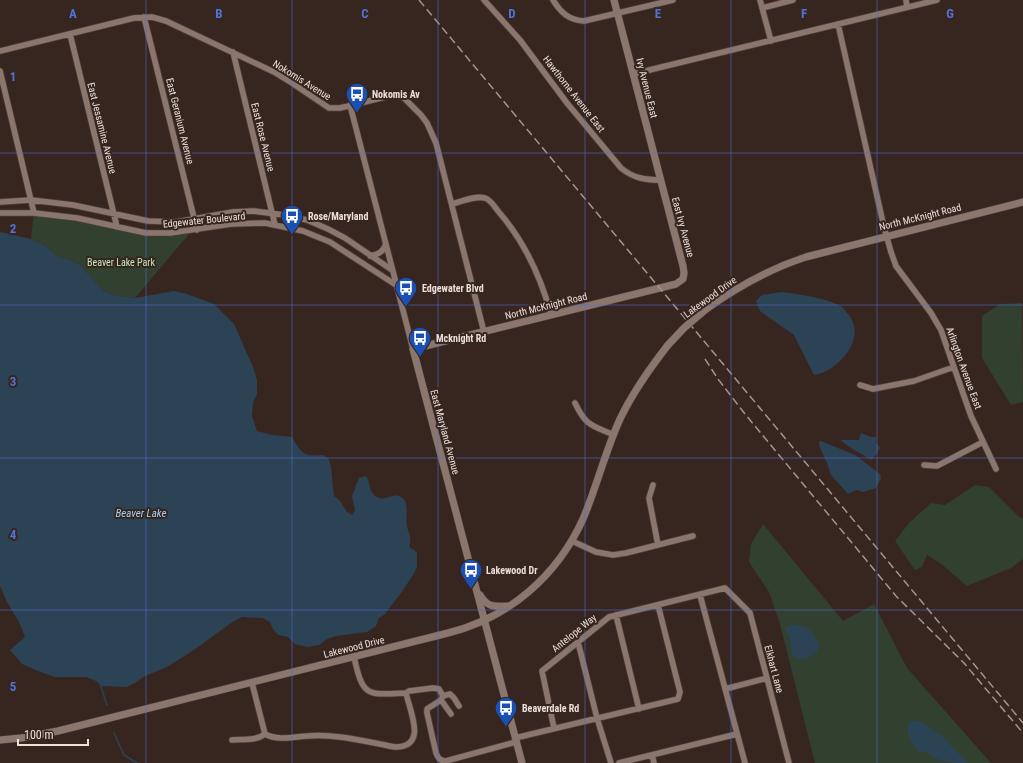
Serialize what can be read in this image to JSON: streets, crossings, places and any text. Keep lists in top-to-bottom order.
{
  "streets": {
    "street": [
      "Nokomis Avenue",
      "Ivy Avenue East",
      "Hawthorne Avenue East",
      "East Geranium Avenue",
      "East Jessamine Avenue",
      "East Rose Avenue",
      "North McKnight Road",
      "Edgewater Boulevard",
      "East Ivy Avenue",
      "Lakewood Drive",
      "Arlington Avenue East",
      "East Maryland Avenue",
      "Antelope Way",
      "Elkhart Lane"
    ]
  },
  "crossings": [
    ["Nokomis Avenue", "East Geranium Avenue"],
    ["Nokomis Avenue", "East Jessamine Avenue"],
    ["Nokomis Avenue", "East Rose Avenue"],
    ["Nokomis Avenue", "North McKnight Road"],
    ["Nokomis Avenue", "East Maryland Avenue"],
    ["Ivy Avenue East", "Hawthorne Avenue East"],
    ["Ivy Avenue East", "East Ivy Avenue"],
    ["Hawthorne Avenue East", "East Ivy Avenue"],
    ["East Geranium Avenue", "Edgewater Boulevard"],
    ["East Jessamine Avenue", "Edgewater Boulevard"],
    ["East Rose Avenue", "Edgewater Boulevard"],
    ["North McKnight Road", "East Ivy Avenue"],
    ["North McKnight Road", "Lakewood Drive"],
    ["North McKnight Road", "Arlington Avenue East"],
    ["North McKnight Road", "East Maryland Avenue"],
    ["Edgewater Boulevard", "East Maryland Avenue"],
    ["Lakewood Drive", "East Maryland Avenue"],
    ["Antelope Way", "Elkhart Lane"]
  ],
  "water": ["Beaver Lake"],
  "parks": ["Beaver Lake Park"],
  "places": {
    "bus stop": [
      "Nokomis Av",
      "Rose/Maryland",
      "Edgewater Blvd",
      "Mcknight Rd",
      "Lakewood Dr",
      "Beaverdale Rd"
    ]
  },
  "scale_bar": "100 m",
  "grid": {
    "columns": [
      "A",
      "B",
      "C",
      "D",
      "E",
      "F",
      "G"
    ],
    "rows": [
      "1",
      "2",
      "3",
      "4",
      "5"
    ]
  }
}
